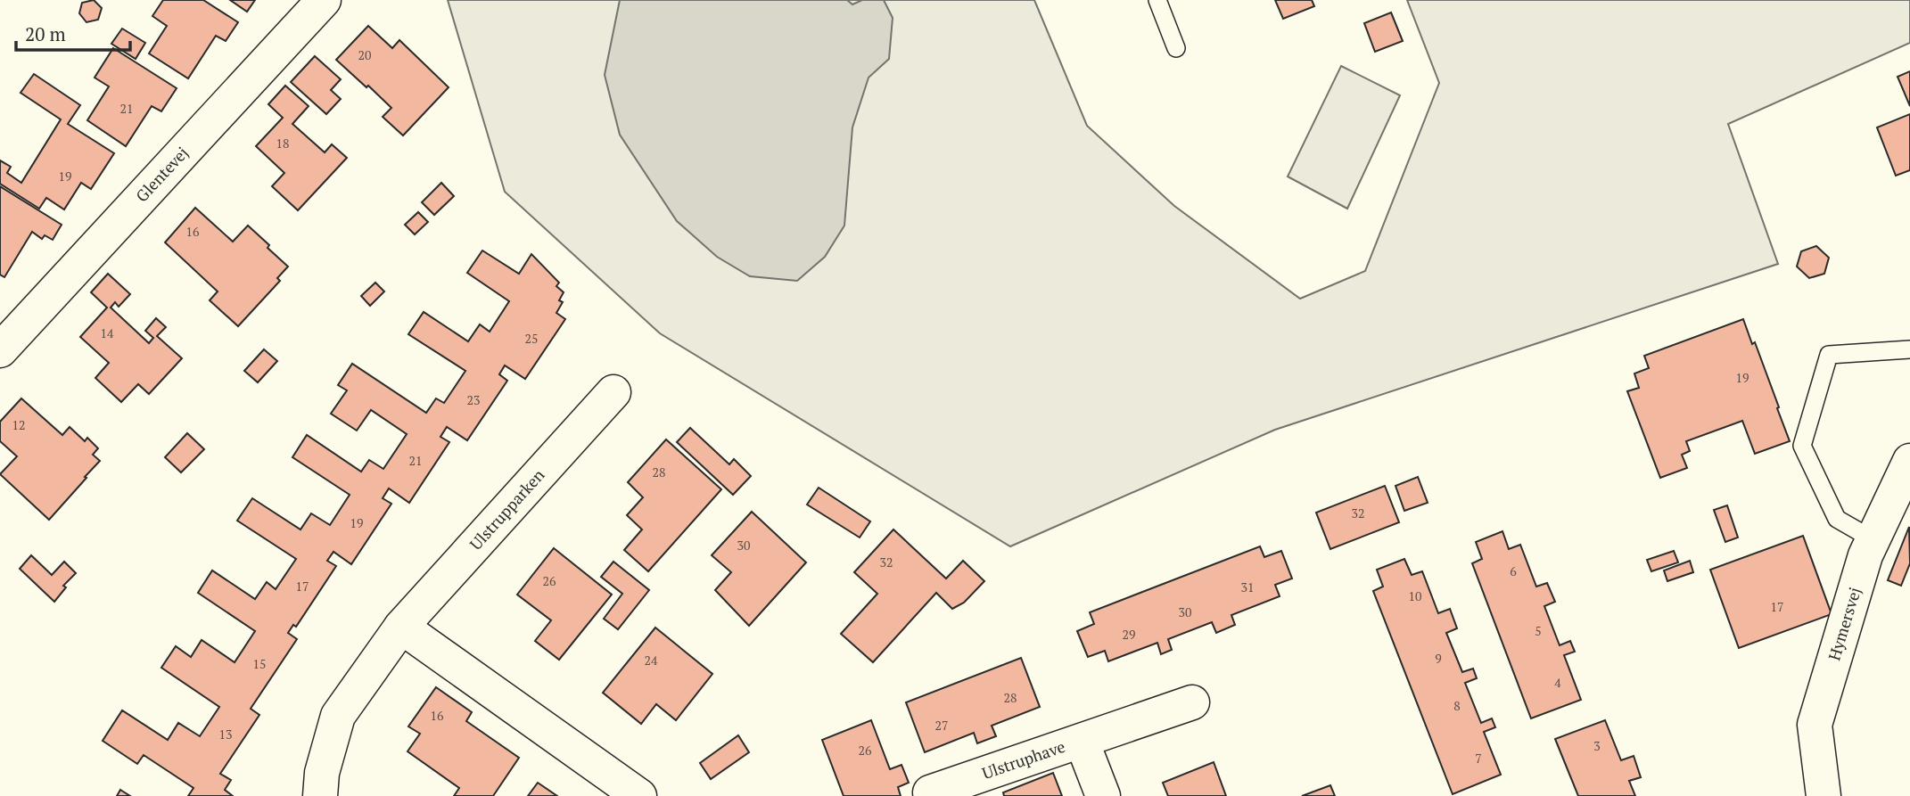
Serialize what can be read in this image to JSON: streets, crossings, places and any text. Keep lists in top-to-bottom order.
{
  "streets": {
    "street": [
      "Glentevej",
      "Ulstrupparken",
      "Hymersvej",
      "Ulstruphave"
    ]
  },
  "house_numbers": [
    "20",
    "21",
    "18",
    "19",
    "16",
    "14",
    "25",
    "19",
    "23",
    "12",
    "21",
    "28",
    "32",
    "19",
    "30",
    "32",
    "6",
    "26",
    "17",
    "31",
    "10",
    "17",
    "30",
    "5",
    "29",
    "9",
    "24",
    "15",
    "4",
    "28",
    "8",
    "16",
    "27",
    "13",
    "3",
    "26",
    "7"
  ],
  "scale_bar": "20 m"
}
